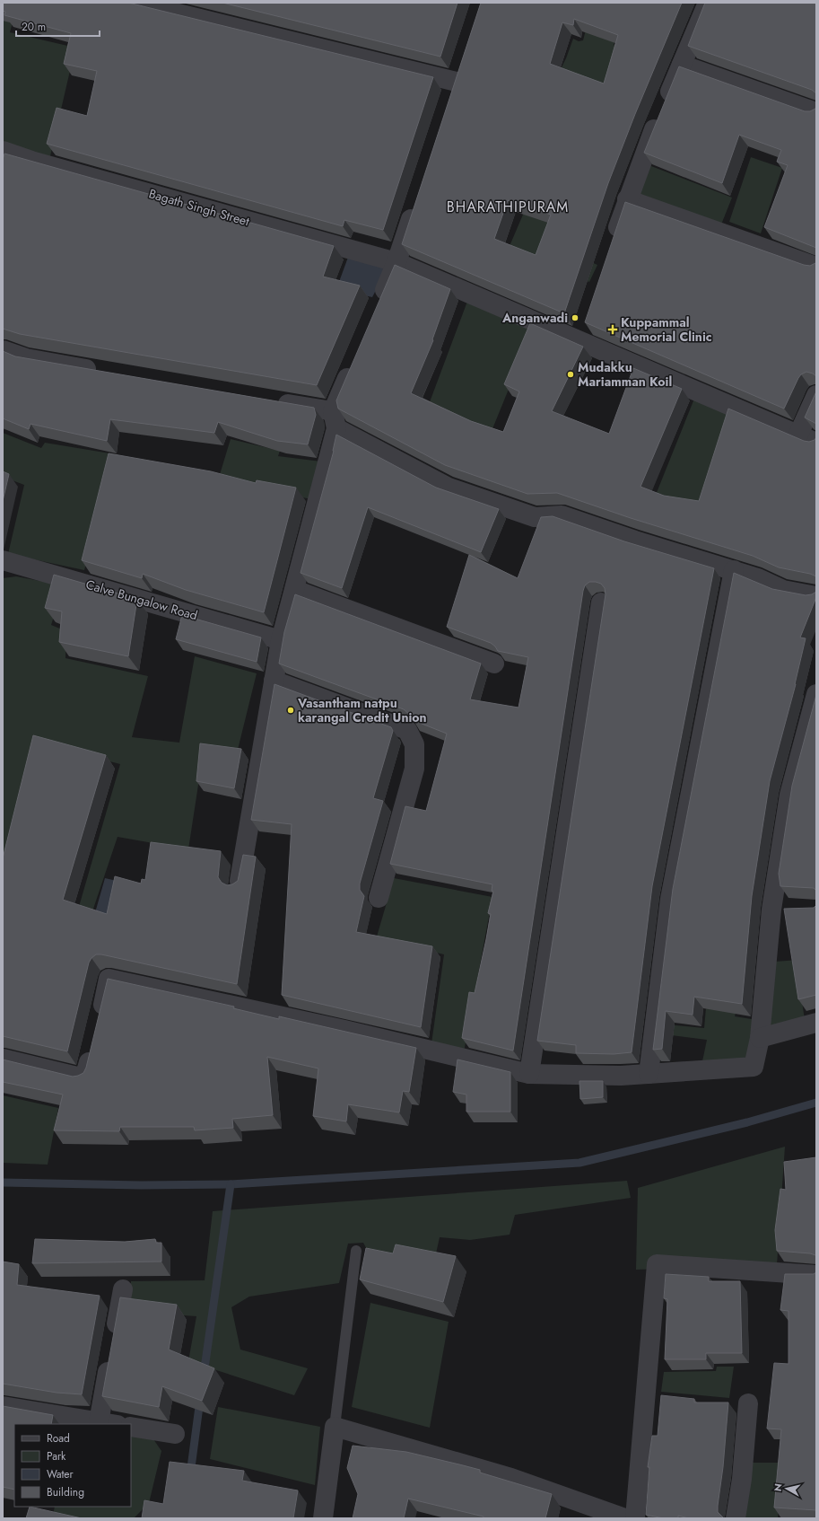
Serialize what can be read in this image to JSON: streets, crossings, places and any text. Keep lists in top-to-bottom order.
{
  "streets": {
    "street": ["Bagath Singh Street", "Calve Bungalow Road"]
  },
  "districts": ["BHARATHIPURAM"],
  "places": {
    "other": ["Anganwadi", "Mudakku Mariamman Koil", "Vasantham natpu karangal Credit Union"],
    "health": ["Kuppammal Memorial Clinic"]
  },
  "legend": [
    "Road",
    "Park",
    "Water",
    "Building"
  ],
  "scale_bar": "20 m",
  "north": "left"
}
